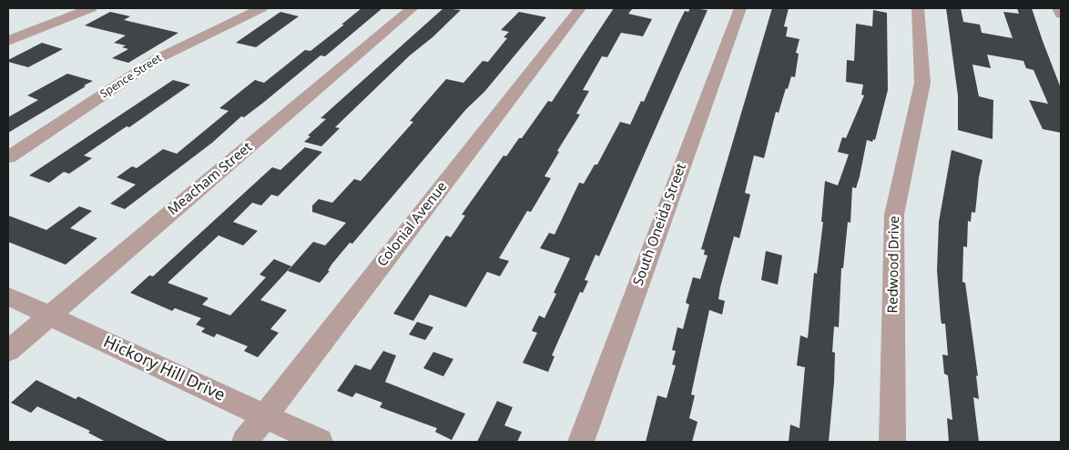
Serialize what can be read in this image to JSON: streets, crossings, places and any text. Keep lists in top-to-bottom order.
{
  "streets": {
    "street": [
      "Spence Street",
      "Meacham Street",
      "Colonial Avenue",
      "South Oneida Street",
      "Redwood Drive",
      "Hickory Hill Drive"
    ]
  },
  "crossings": [
    ["Meacham Street", "Hickory Hill Drive"],
    ["Colonial Avenue", "Hickory Hill Drive"]
  ]
}
